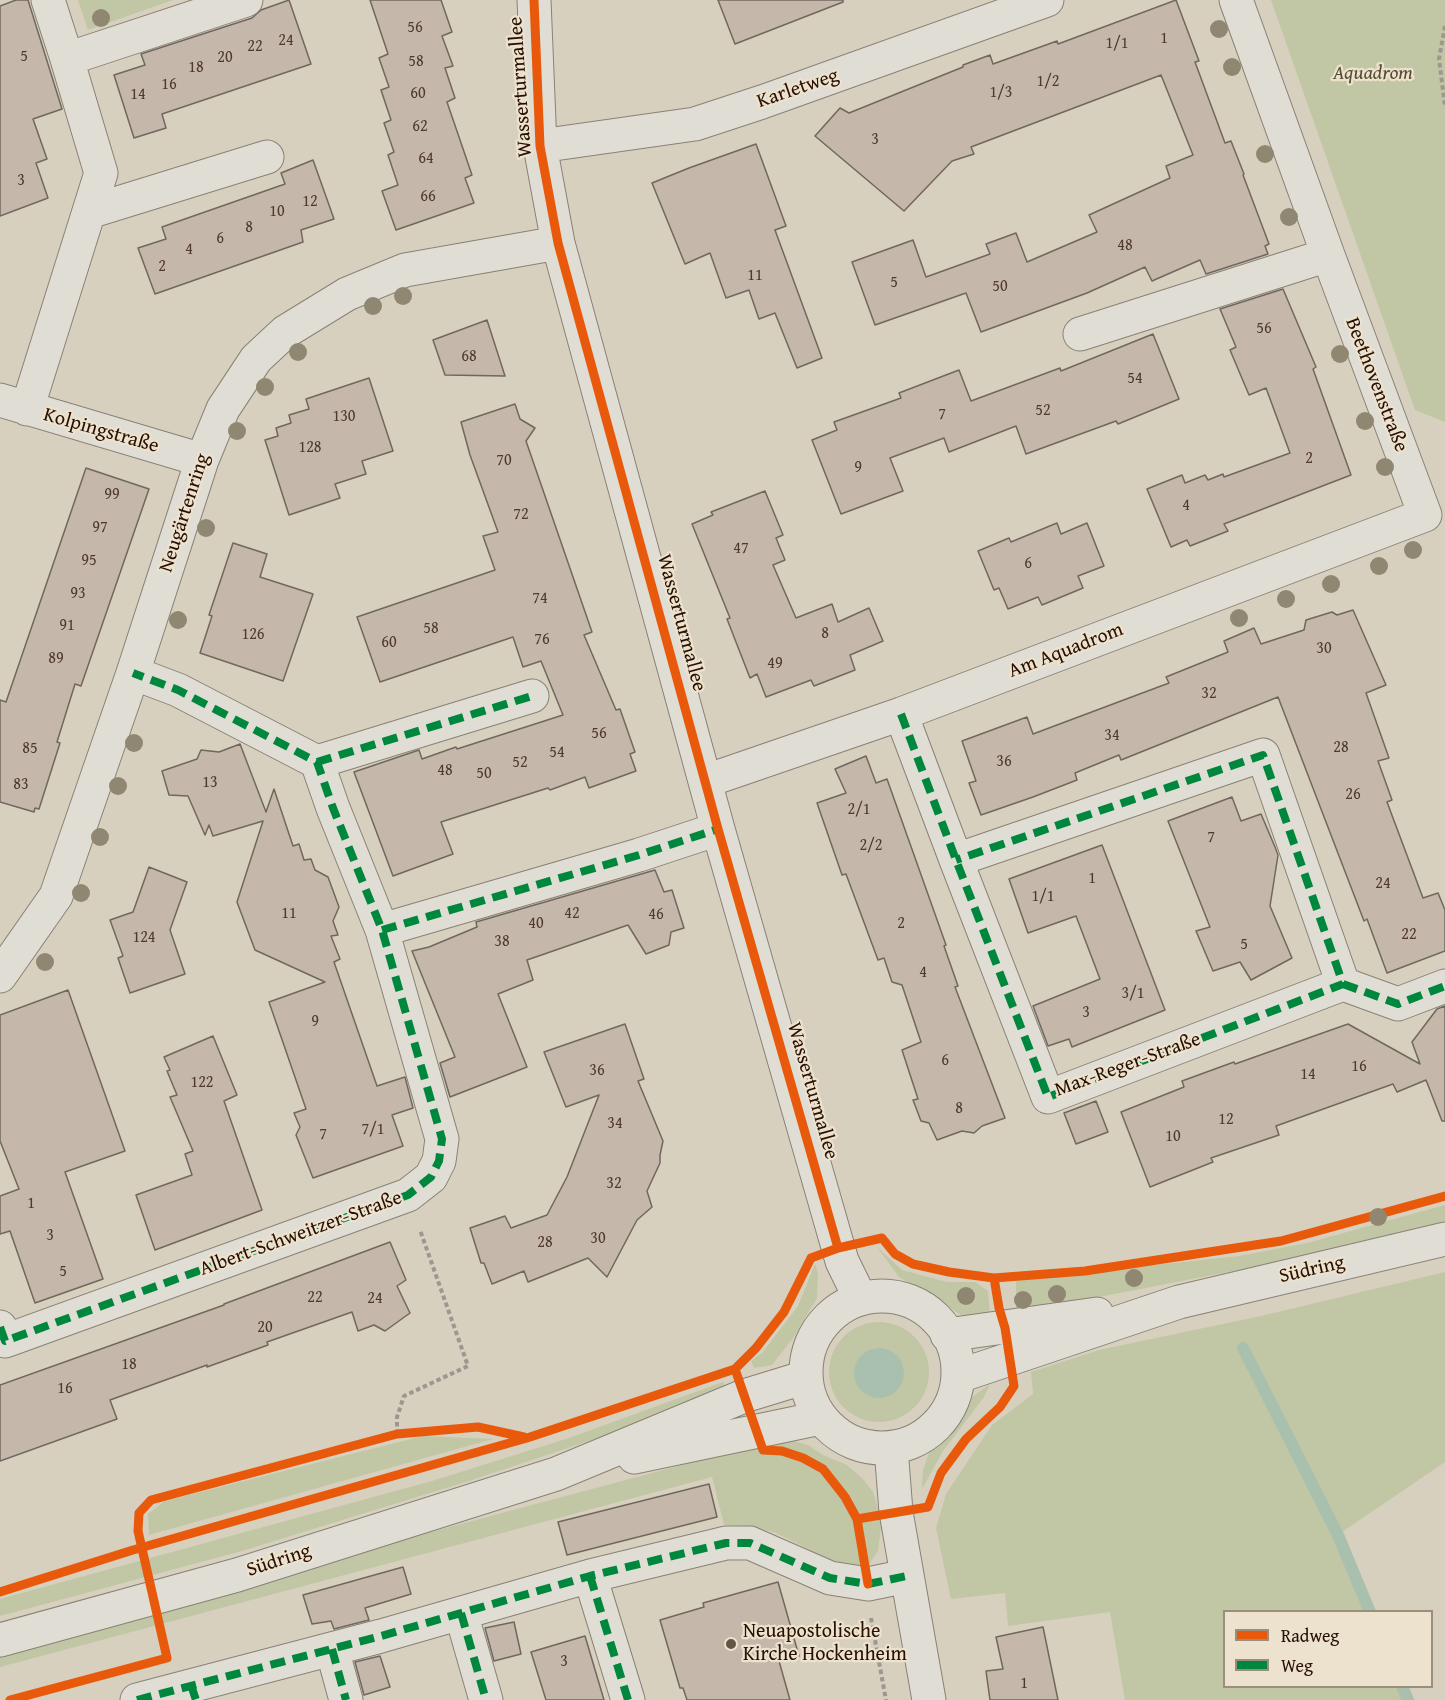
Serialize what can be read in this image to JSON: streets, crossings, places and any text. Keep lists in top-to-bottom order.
{
  "streets": {
    "street": [
      "Wasserturmallee",
      "Karletweg",
      "Beethovenstraße",
      "Kolpingstraße",
      "Neugärtenring",
      "Am Aquadrom",
      "Max-Reger-Straße",
      "Albert-Schweitzer-Straße",
      "Südring"
    ]
  },
  "crossings": [
    ["Wasserturmallee", "Karletweg"],
    ["Wasserturmallee", "Neugärtenring"],
    ["Wasserturmallee", "Am Aquadrom"],
    ["Wasserturmallee", "Südring"],
    ["Beethovenstraße", "Am Aquadrom"],
    ["Kolpingstraße", "Neugärtenring"],
    ["Am Aquadrom", "Max-Reger-Straße"]
  ],
  "parks": ["Aquadrom"],
  "places": ["Neuapostolische Kirche Hockenheim"],
  "house_numbers": [
    "56",
    "1",
    "24",
    "1/1",
    "22",
    "5",
    "20",
    "58",
    "18",
    "1/2",
    "16",
    "1/3",
    "60",
    "14",
    "62",
    "3",
    "64",
    "3",
    "66",
    "12",
    "10",
    "8",
    "6",
    "48",
    "4",
    "2",
    "11",
    "5",
    "50",
    "56",
    "68",
    "54",
    "52",
    "7",
    "130",
    "128",
    "2",
    "70",
    "9",
    "99",
    "4",
    "72",
    "97",
    "47",
    "95",
    "6",
    "93",
    "74",
    "91",
    "58",
    "8",
    "126",
    "76",
    "60",
    "30",
    "89",
    "49",
    "32",
    "56",
    "34",
    "28",
    "85",
    "54",
    "36",
    "52",
    "48",
    "50",
    "13",
    "83",
    "26",
    "2/1",
    "7",
    "2/2",
    "1",
    "24",
    "1/1",
    "11",
    "42",
    "46",
    "40",
    "2",
    "22",
    "124",
    "38",
    "5",
    "4",
    "3/1",
    "3",
    "9",
    "6",
    "16",
    "36",
    "14",
    "122",
    "8",
    "12",
    "34",
    "7/1",
    "7",
    "10",
    "32",
    "1",
    "3",
    "30",
    "28",
    "5",
    "22",
    "24",
    "20",
    "18",
    "16",
    "3",
    "1"
  ],
  "legend": ["Radweg", "Weg"]
}
